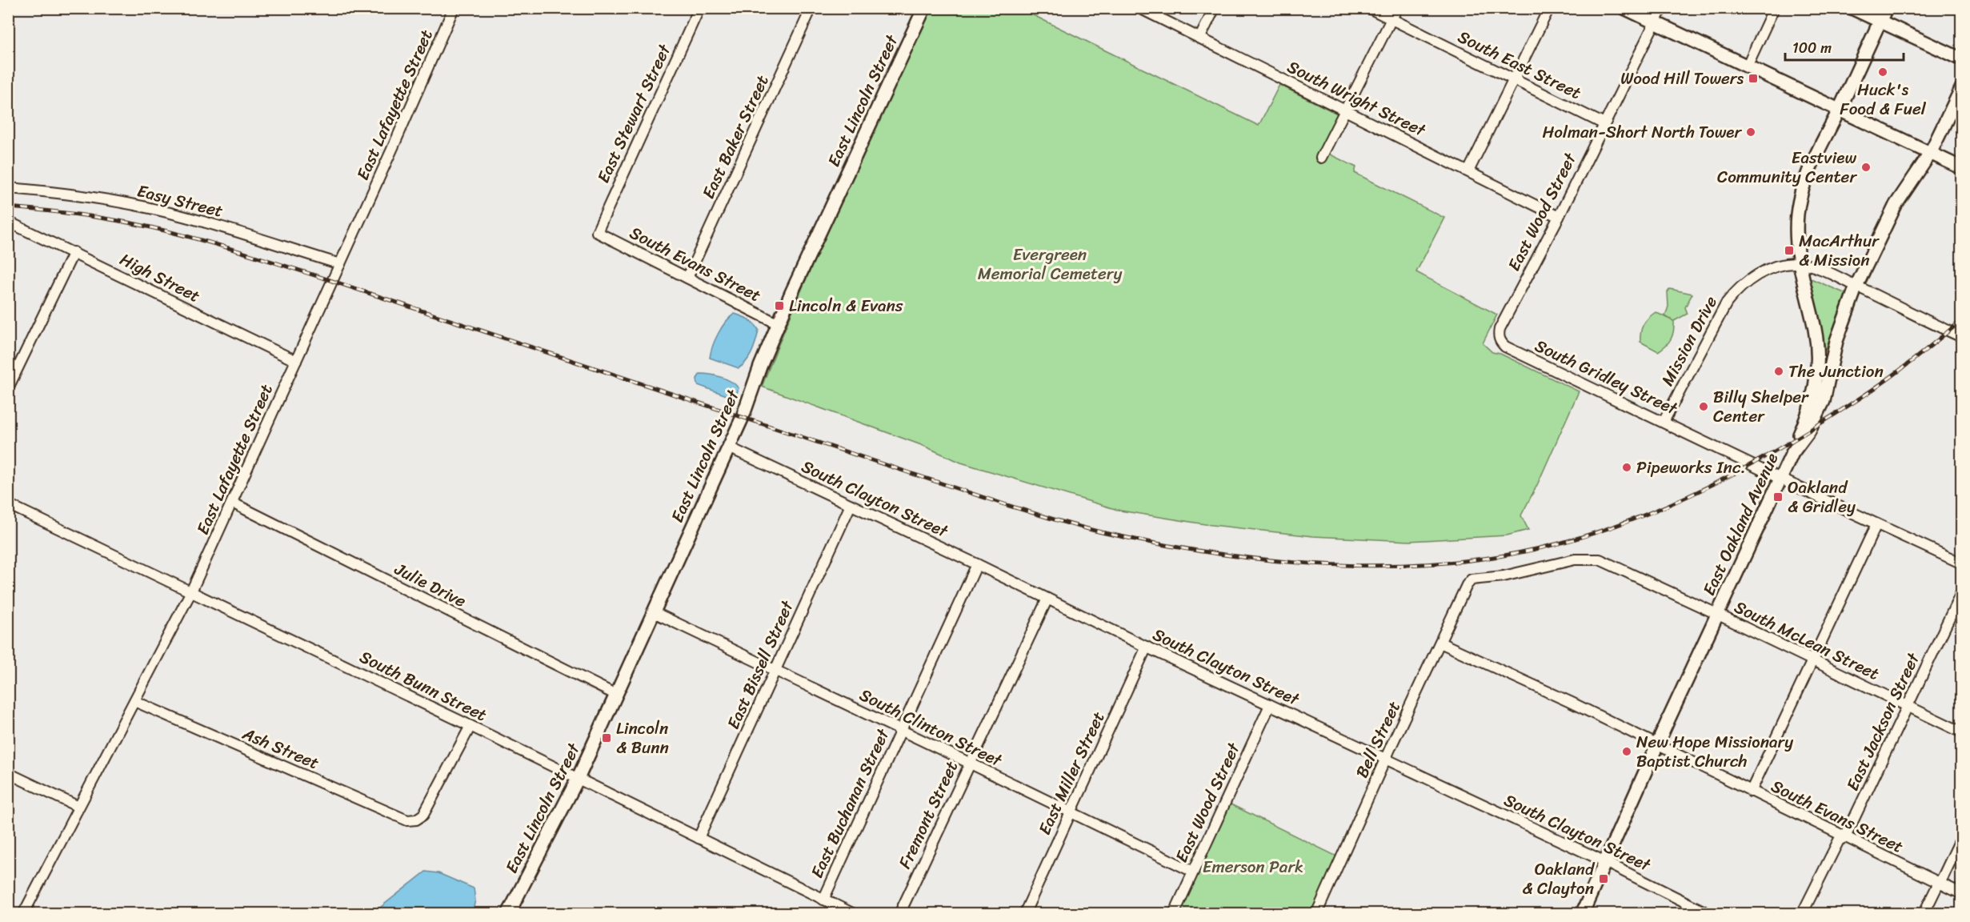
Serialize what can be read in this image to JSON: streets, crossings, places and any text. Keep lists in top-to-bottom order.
{
  "streets": {
    "main road": ["East Lincoln Street", "East Oakland Avenue"],
    "street": [
      "South East Street",
      "South Wright Street",
      "East Lafayette Street",
      "East Stewart Street",
      "East Baker Street",
      "Easy Street",
      "East Wood Street",
      "South Evans Street",
      "High Street",
      "Mission Drive",
      "South Gridley Street",
      "South Clayton Street",
      "Julie Drive",
      "South McLean Street",
      "East Bissell Street",
      "South Bunn Street",
      "East Jackson Street",
      "South Clinton Street",
      "Bell Street",
      "Ash Street",
      "East Miller Street",
      "East Buchanan Street",
      "Fremont Street"
    ]
  },
  "crossings": [
    ["South East Street", "East Wood Street"],
    ["South Wright Street", "East Wood Street"],
    ["East Lincoln Street", "South Evans Street"],
    ["East Lincoln Street", "South Clayton Street"],
    ["East Lincoln Street", "Julie Drive"],
    ["East Lincoln Street", "South Bunn Street"],
    ["East Lincoln Street", "South Clinton Street"],
    ["East Lafayette Street", "Easy Street"],
    ["East Lafayette Street", "High Street"],
    ["East Lafayette Street", "Julie Drive"],
    ["East Lafayette Street", "South Bunn Street"],
    ["East Lafayette Street", "Ash Street"],
    ["East Stewart Street", "South Evans Street"],
    ["East Baker Street", "South Evans Street"],
    ["East Wood Street", "South Gridley Street"],
    ["East Wood Street", "South Clayton Street"],
    ["East Wood Street", "South Clinton Street"],
    ["South Evans Street", "East Oakland Avenue"],
    ["South Evans Street", "East Jackson Street"],
    ["South Evans Street", "Bell Street"],
    ["Mission Drive", "South Gridley Street"],
    ["South Gridley Street", "East Oakland Avenue"],
    ["South Clayton Street", "East Oakland Avenue"],
    ["South Clayton Street", "East Bissell Street"],
    ["South Clayton Street", "Bell Street"],
    ["South Clayton Street", "East Miller Street"],
    ["South Clayton Street", "East Buchanan Street"],
    ["South Clayton Street", "Fremont Street"],
    ["East Oakland Avenue", "South McLean Street"],
    ["South McLean Street", "East Jackson Street"],
    ["South McLean Street", "Bell Street"],
    ["East Bissell Street", "South Bunn Street"],
    ["East Bissell Street", "South Clinton Street"],
    ["South Bunn Street", "Ash Street"],
    ["South Bunn Street", "East Buchanan Street"],
    ["South Clinton Street", "East Miller Street"],
    ["South Clinton Street", "East Buchanan Street"],
    ["South Clinton Street", "Fremont Street"]
  ],
  "parks": ["Evergreen Memorial Cemetery", "Emerson Park"],
  "places": {
    "other": [
      "Huck's Food & Fuel",
      "Holman-Short North Tower",
      "Eastview Community Center",
      "The Junction",
      "Billy Shelper Center",
      "Pipeworks Inc.",
      "New Hope Missionary Baptist Church"
    ],
    "transit": [
      "Wood Hill Towers",
      "MacArthur & Mission",
      "Lincoln & Evans",
      "Oakland & Gridley",
      "Lincoln & Bunn",
      "Oakland & Clayton"
    ]
  },
  "scale_bar": "100 m"
}
